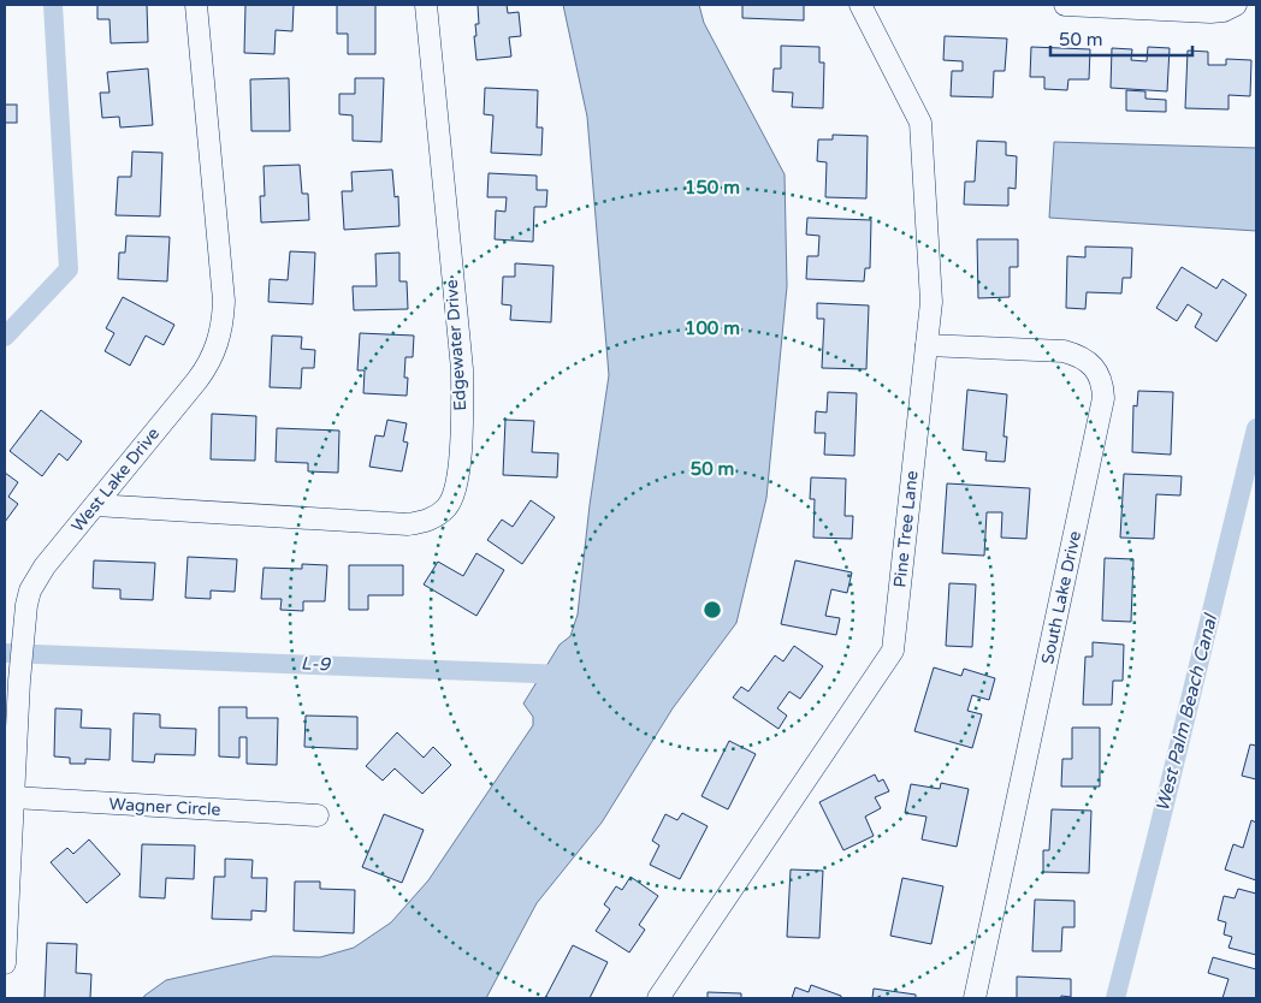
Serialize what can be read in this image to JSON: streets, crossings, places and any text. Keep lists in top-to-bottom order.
{
  "streets": {
    "street": [
      "Edgewater Drive",
      "West Lake Drive",
      "Pine Tree Lane",
      "South Lake Drive",
      "Wagner Circle"
    ]
  },
  "crossings": [
    ["Edgewater Drive", "West Lake Drive"],
    ["West Lake Drive", "Wagner Circle"],
    ["Pine Tree Lane", "South Lake Drive"]
  ],
  "water": ["L-9", "West Palm Beach Canal"],
  "scale_bar": "50 m",
  "rings": ["150 m", "100 m", "50 m"]
}
